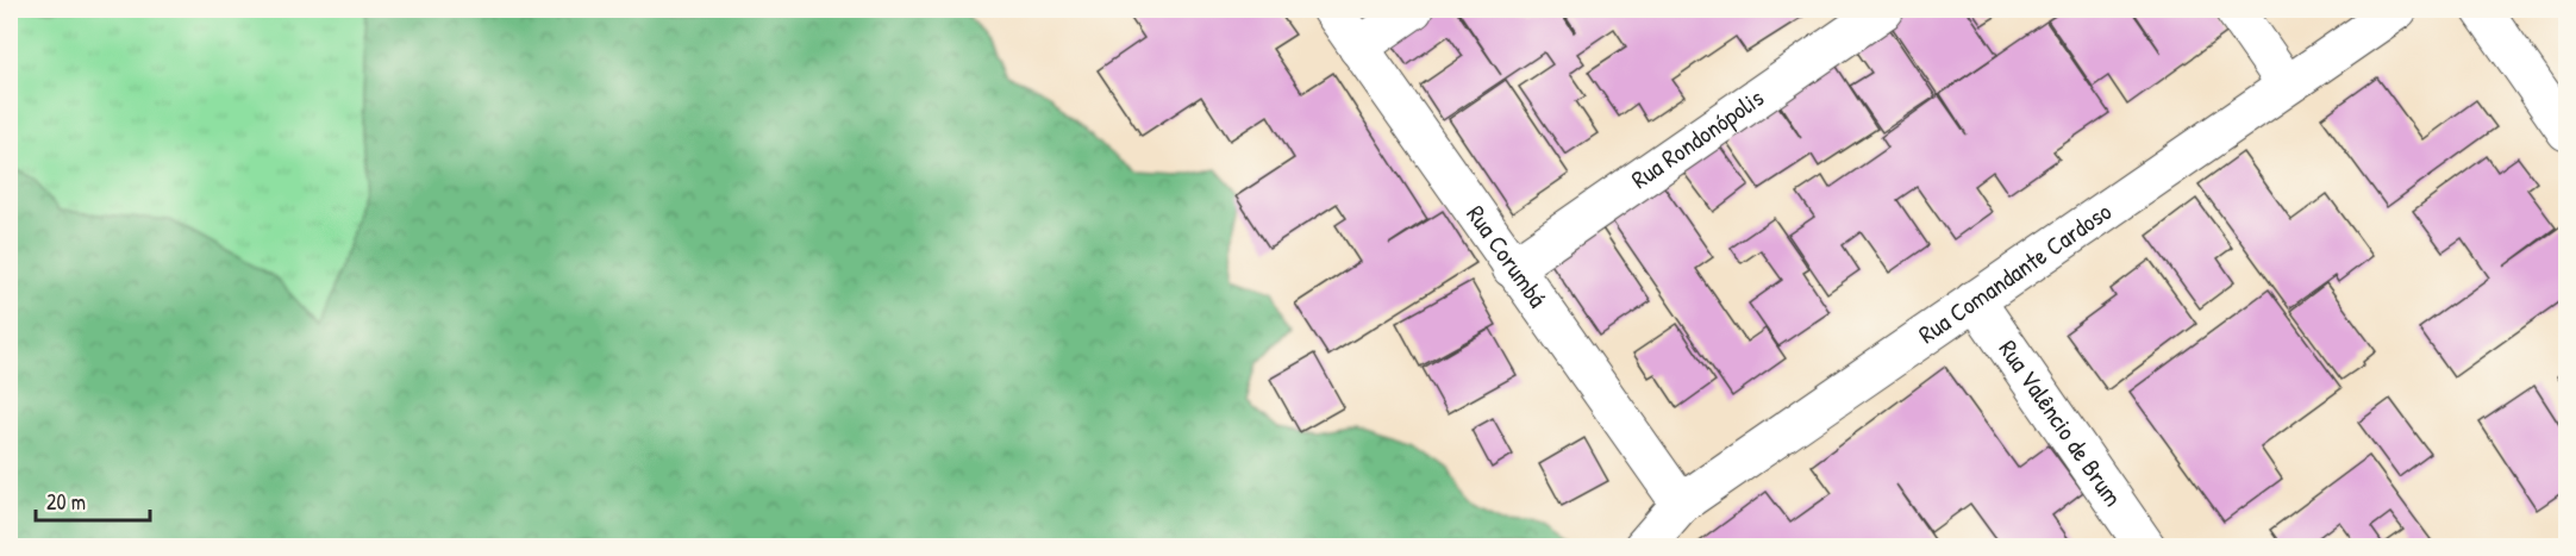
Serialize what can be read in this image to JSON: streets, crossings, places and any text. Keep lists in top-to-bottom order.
{
  "streets": {
    "street": [
      "Rua Rondonópolis",
      "Rua Corumbá",
      "Rua Comandante Cardoso",
      "Rua Valêncio de Brum"
    ]
  },
  "crossings": [
    ["Rua Rondonópolis", "Rua Corumbá"],
    ["Rua Corumbá", "Rua Comandante Cardoso"],
    ["Rua Comandante Cardoso", "Rua Valêncio de Brum"]
  ],
  "scale_bar": "20 m"
}
